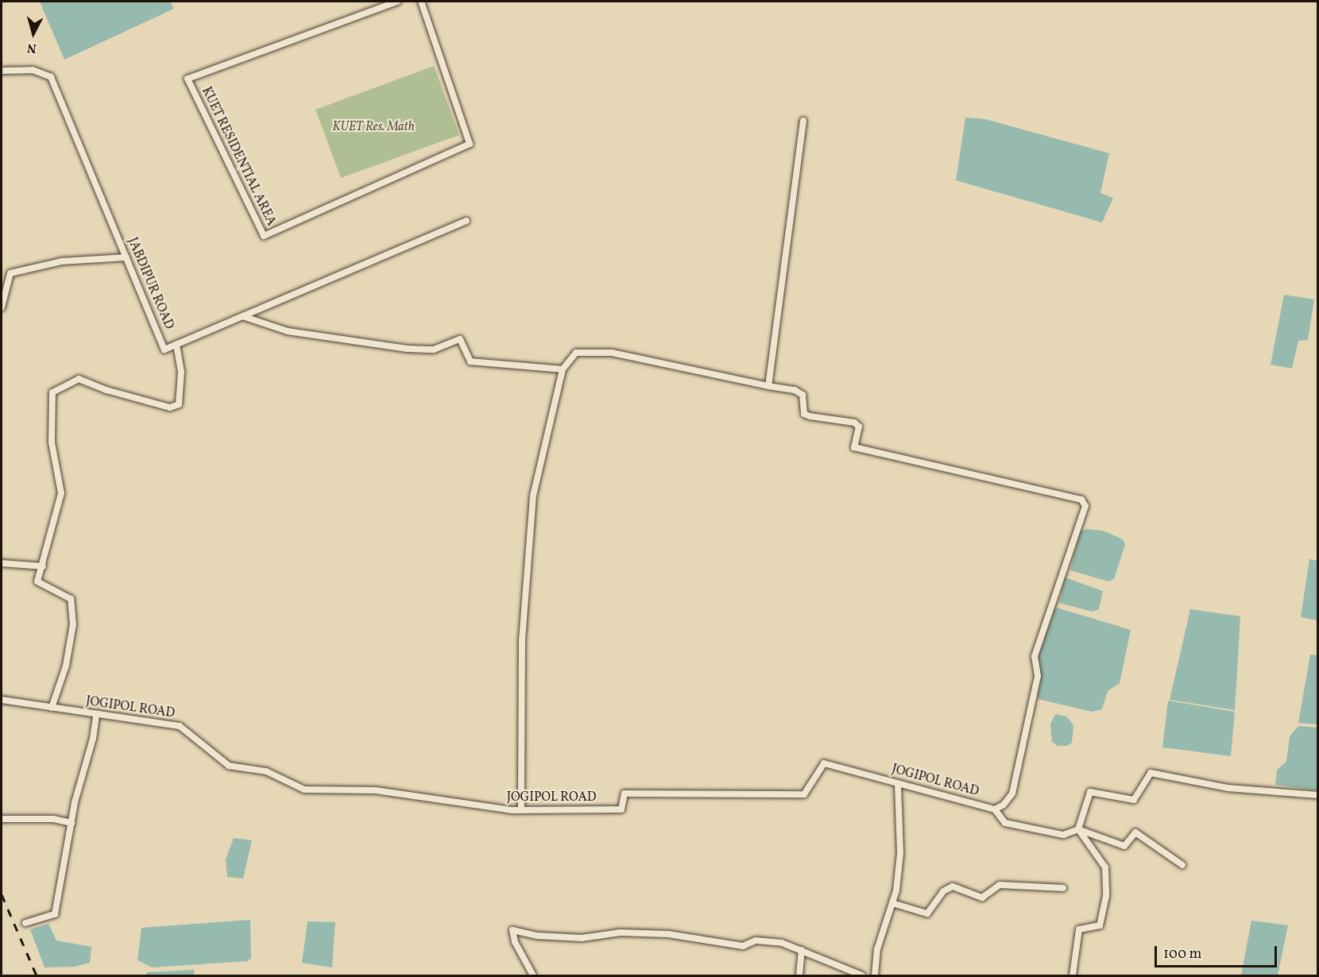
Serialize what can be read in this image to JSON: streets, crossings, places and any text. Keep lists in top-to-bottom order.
{
  "streets": {
    "street": ["KUET RESIDENTIAL AREA", "JABDIPUR ROAD", "JOGIPOL ROAD"]
  },
  "parks": ["KUET Res. Math"],
  "scale_bar": "100 m",
  "north": "bottom"
}
